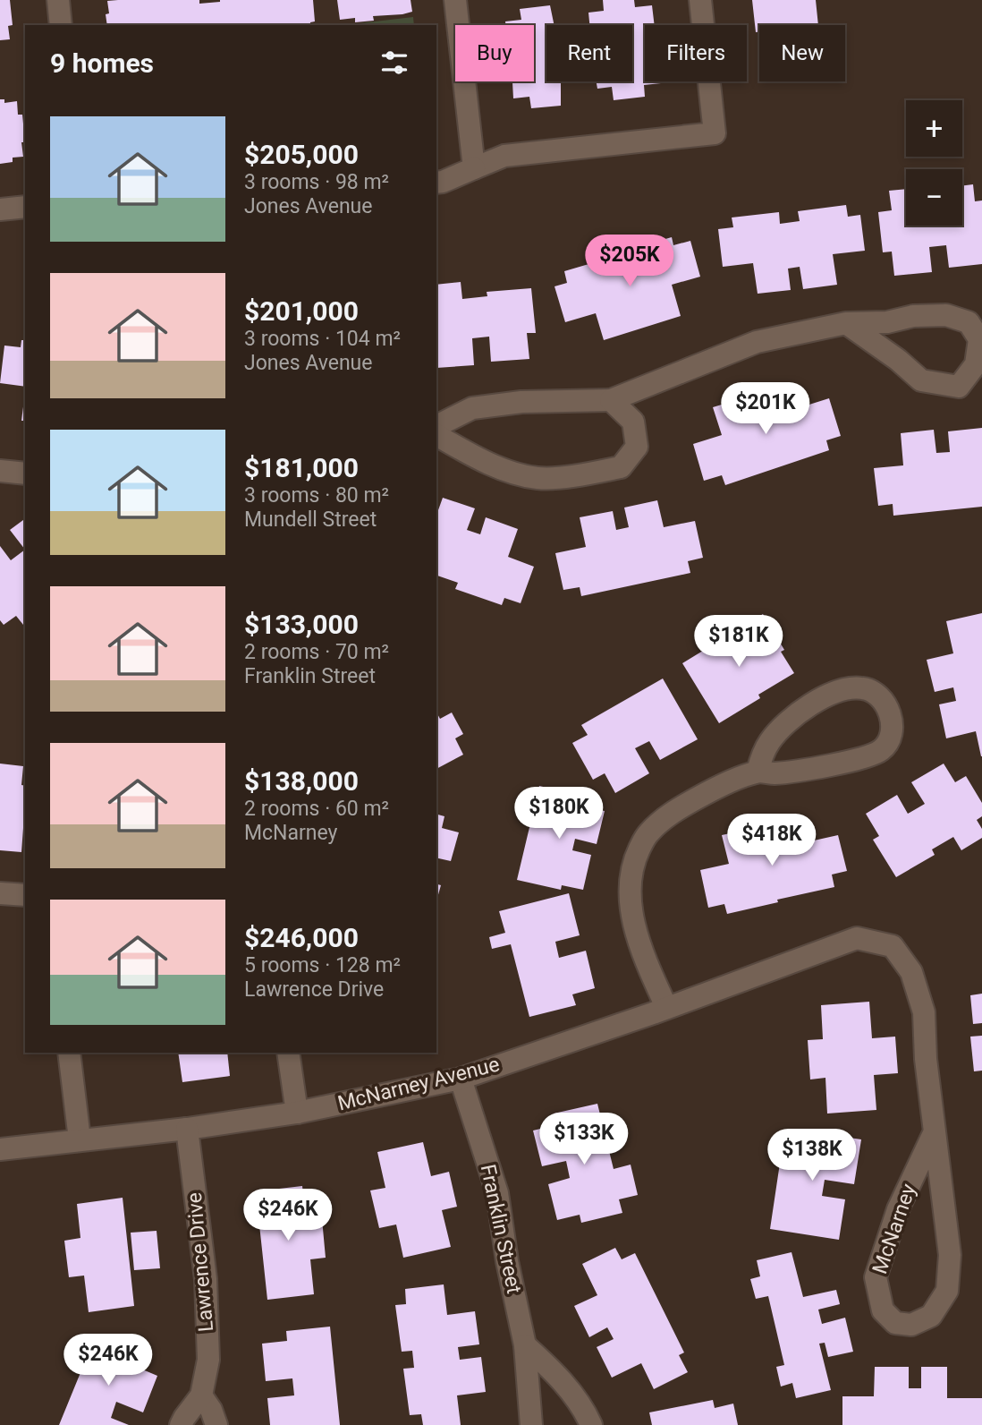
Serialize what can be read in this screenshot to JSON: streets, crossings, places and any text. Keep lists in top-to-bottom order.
{
  "streets": {
    "street": [
      "McNarney Avenue",
      "Franklin Street",
      "McNarney",
      "Lawrence Drive"
    ]
  },
  "crossings": [
    ["McNarney Avenue", "Franklin Street"],
    ["McNarney Avenue", "McNarney"],
    ["McNarney Avenue", "Lawrence Drive"]
  ],
  "page": {
    "chip": [
      "Buy",
      "Rent",
      "Filters",
      "New"
    ],
    "heading": "9 homes",
    "map_buttons": ["+", "−"],
    "list": [
      {
        "name": "$205,000",
        "note": "3 rooms · 98 m² · Jones Avenue"
      },
      {
        "name": "$201,000",
        "note": "3 rooms · 104 m² · Jones Avenue"
      },
      {
        "name": "$181,000",
        "note": "3 rooms · 80 m² · Mundell Street"
      },
      {
        "name": "$133,000",
        "note": "2 rooms · 70 m² · Franklin Street"
      },
      {
        "name": "$138,000",
        "note": "2 rooms · 60 m² · McNarney"
      },
      {
        "name": "$246,000",
        "note": "5 rooms · 128 m² · Lawrence Drive"
      }
    ],
    "price": [
      "$205K",
      "$201K",
      "$181K",
      "$180K",
      "$418K",
      "$133K",
      "$138K",
      "$246K",
      "$246K"
    ]
  }
}
